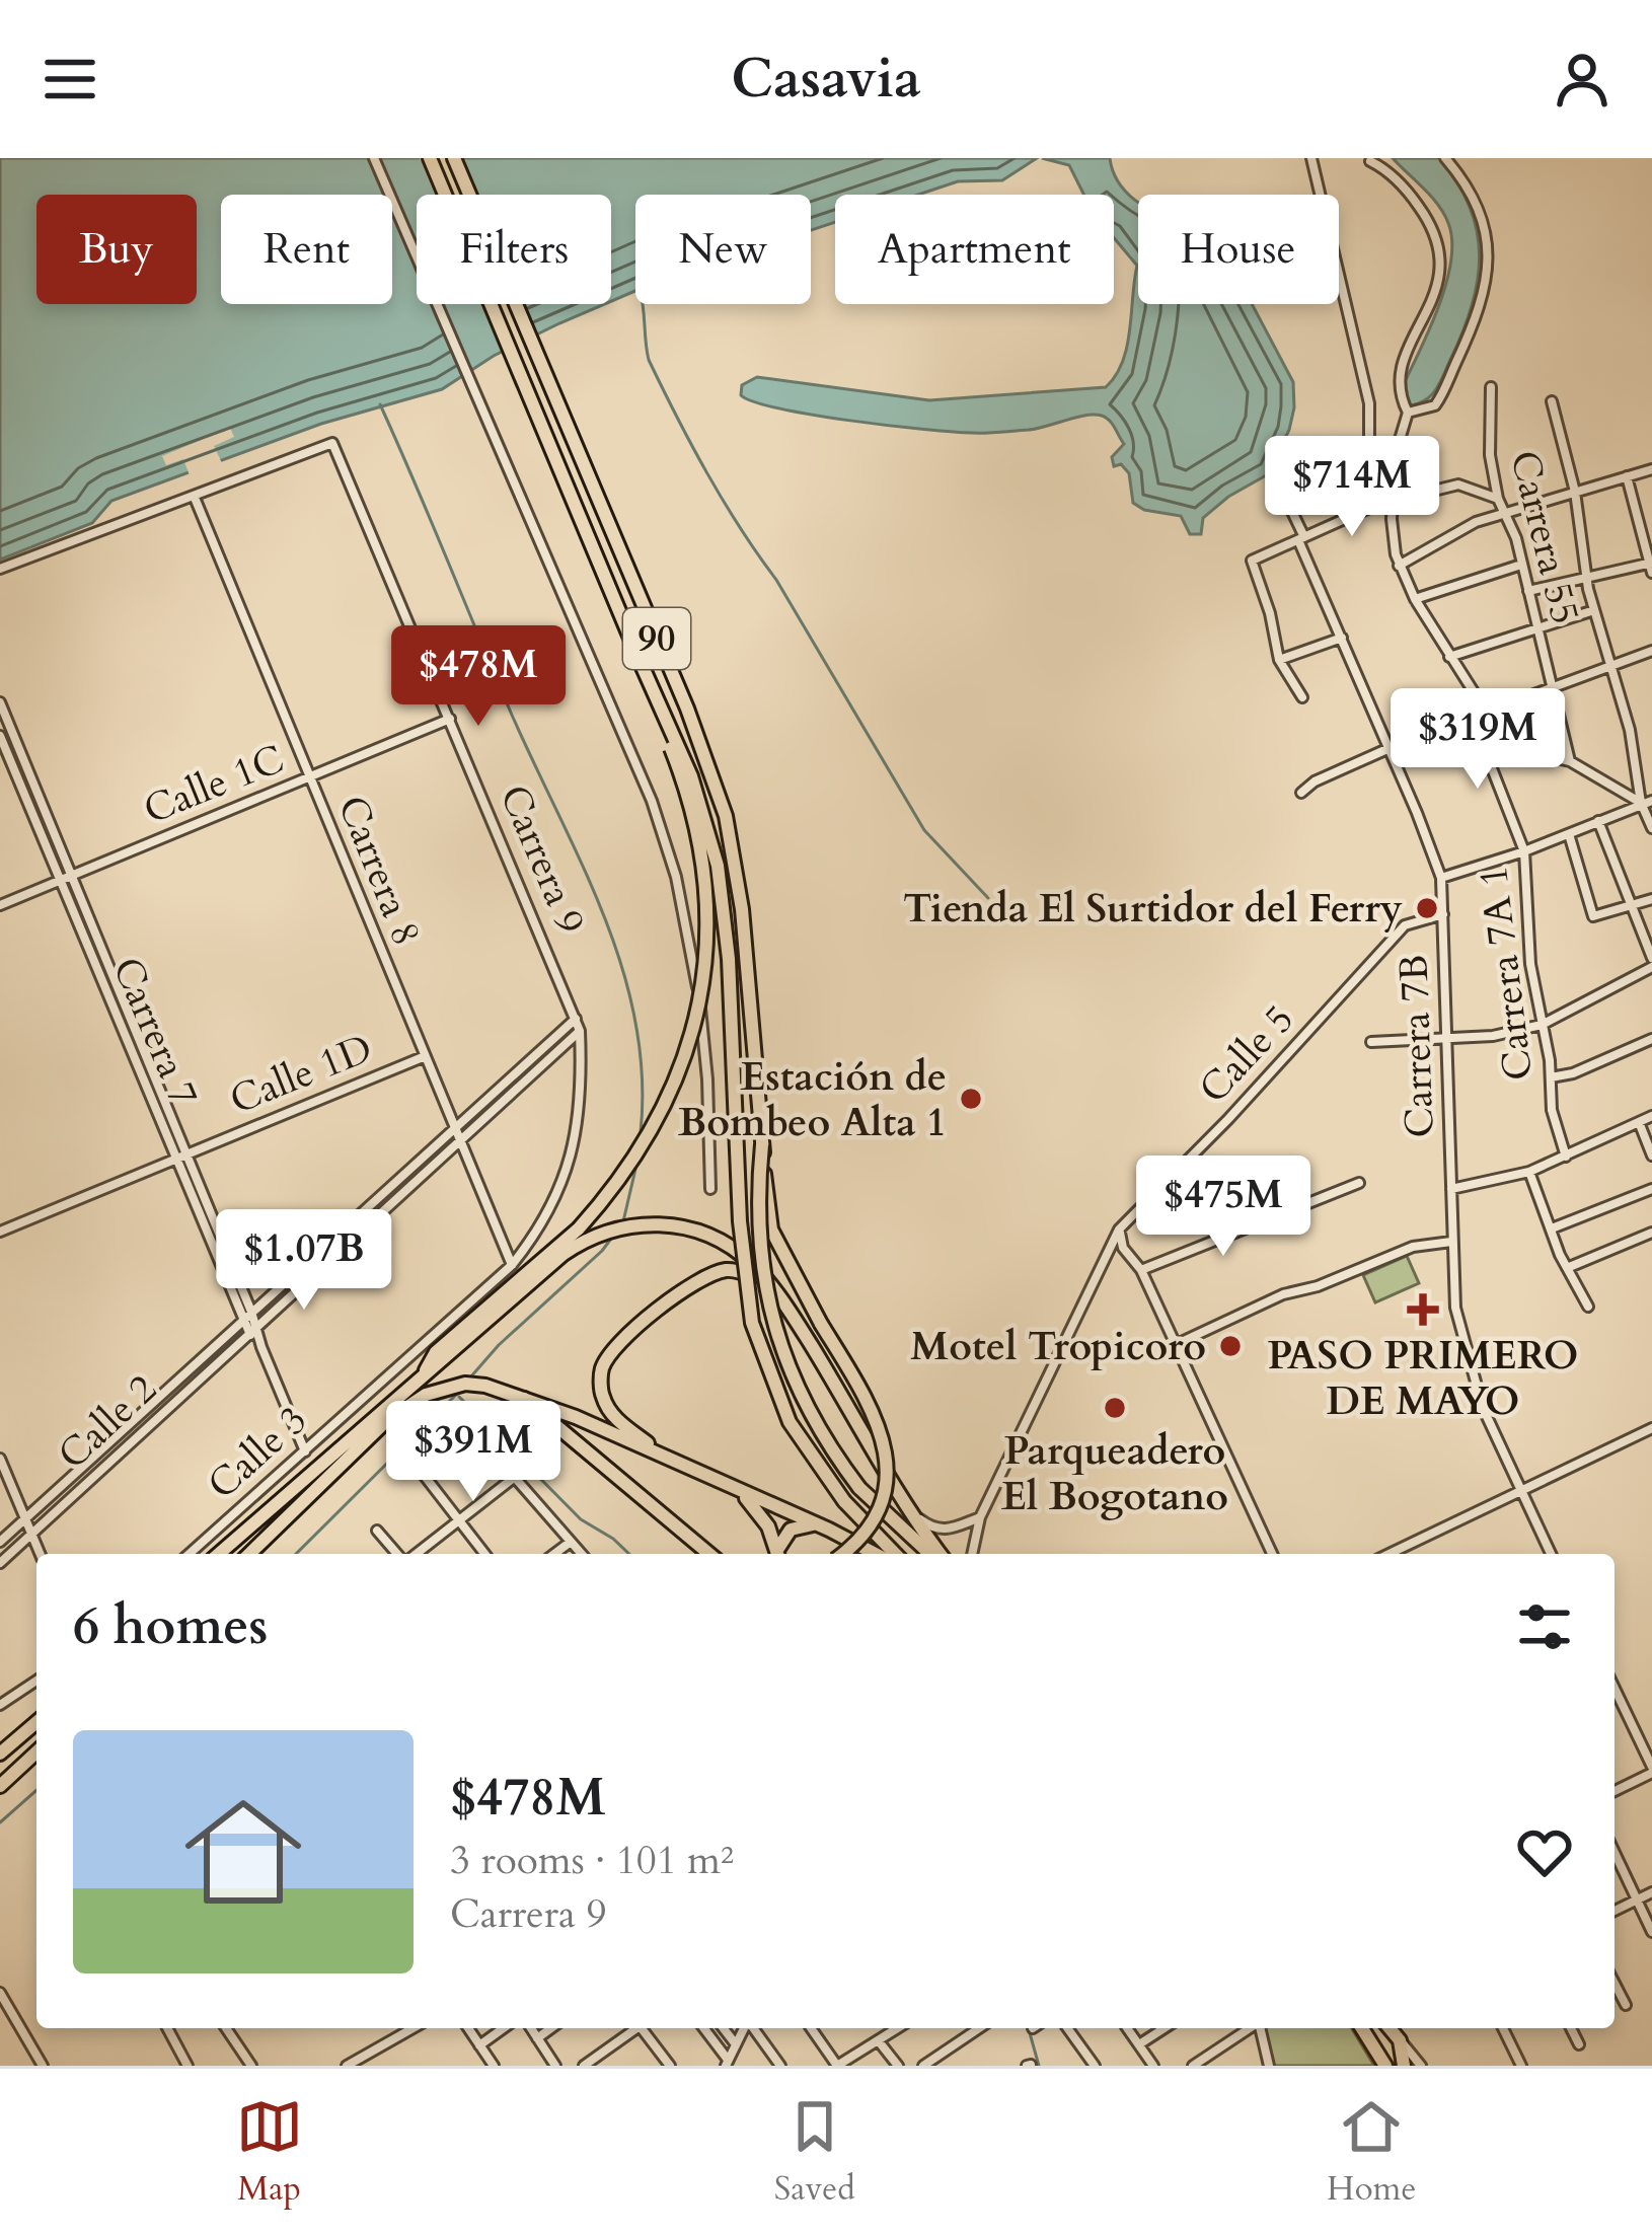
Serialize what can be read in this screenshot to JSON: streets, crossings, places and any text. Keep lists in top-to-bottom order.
{
  "streets": {
    "main road": ["90"],
    "street": [
      "Carrera 55",
      "Calle 1C",
      "Carrera 9",
      "Carrera 8",
      "Carrera 7A 1",
      "Carrera 7",
      "Carrera 7B",
      "Calle 5",
      "Calle 1D",
      "Calle 2",
      "Calle 3"
    ]
  },
  "crossings": [
    ["Calle 1C", "Carrera 9"],
    ["Calle 1C", "Carrera 8"],
    ["Calle 1C", "Carrera 7"],
    ["Carrera 9", "Carrera 8"],
    ["Carrera 9", "Calle 2"],
    ["Carrera 9", "Calle 3"],
    ["Carrera 8", "Calle 1D"],
    ["Carrera 8", "Calle 2"],
    ["Carrera 8", "Calle 3"],
    ["Carrera 7", "Calle 1D"],
    ["Carrera 7", "Calle 2"],
    ["Carrera 7", "Calle 3"],
    ["Carrera 7B", "Calle 5"],
    ["Calle 2", "Calle 3"]
  ],
  "places": {
    "other": [
      "Tienda El Surtidor del Ferry",
      "Estación de Bombeo Alta 1",
      "Motel Tropicoro",
      "Parqueadero El Bogotano"
    ],
    "health": ["PASO PRIMERO DE MAYO"]
  },
  "page": {
    "header": "Casavia",
    "chip": [
      "Buy",
      "Rent",
      "Filters",
      "New",
      "Apartment",
      "House"
    ],
    "price": [
      "$714M",
      "$478M",
      "$319M",
      "$475M",
      "$1.07B",
      "$391M"
    ],
    "heading": "6 homes",
    "list": [
      {
        "name": "$478M",
        "note": "3 rooms · 101 m² · Carrera 9"
      }
    ],
    "tabs": ["Map", "Saved", "Home"]
  }
}
